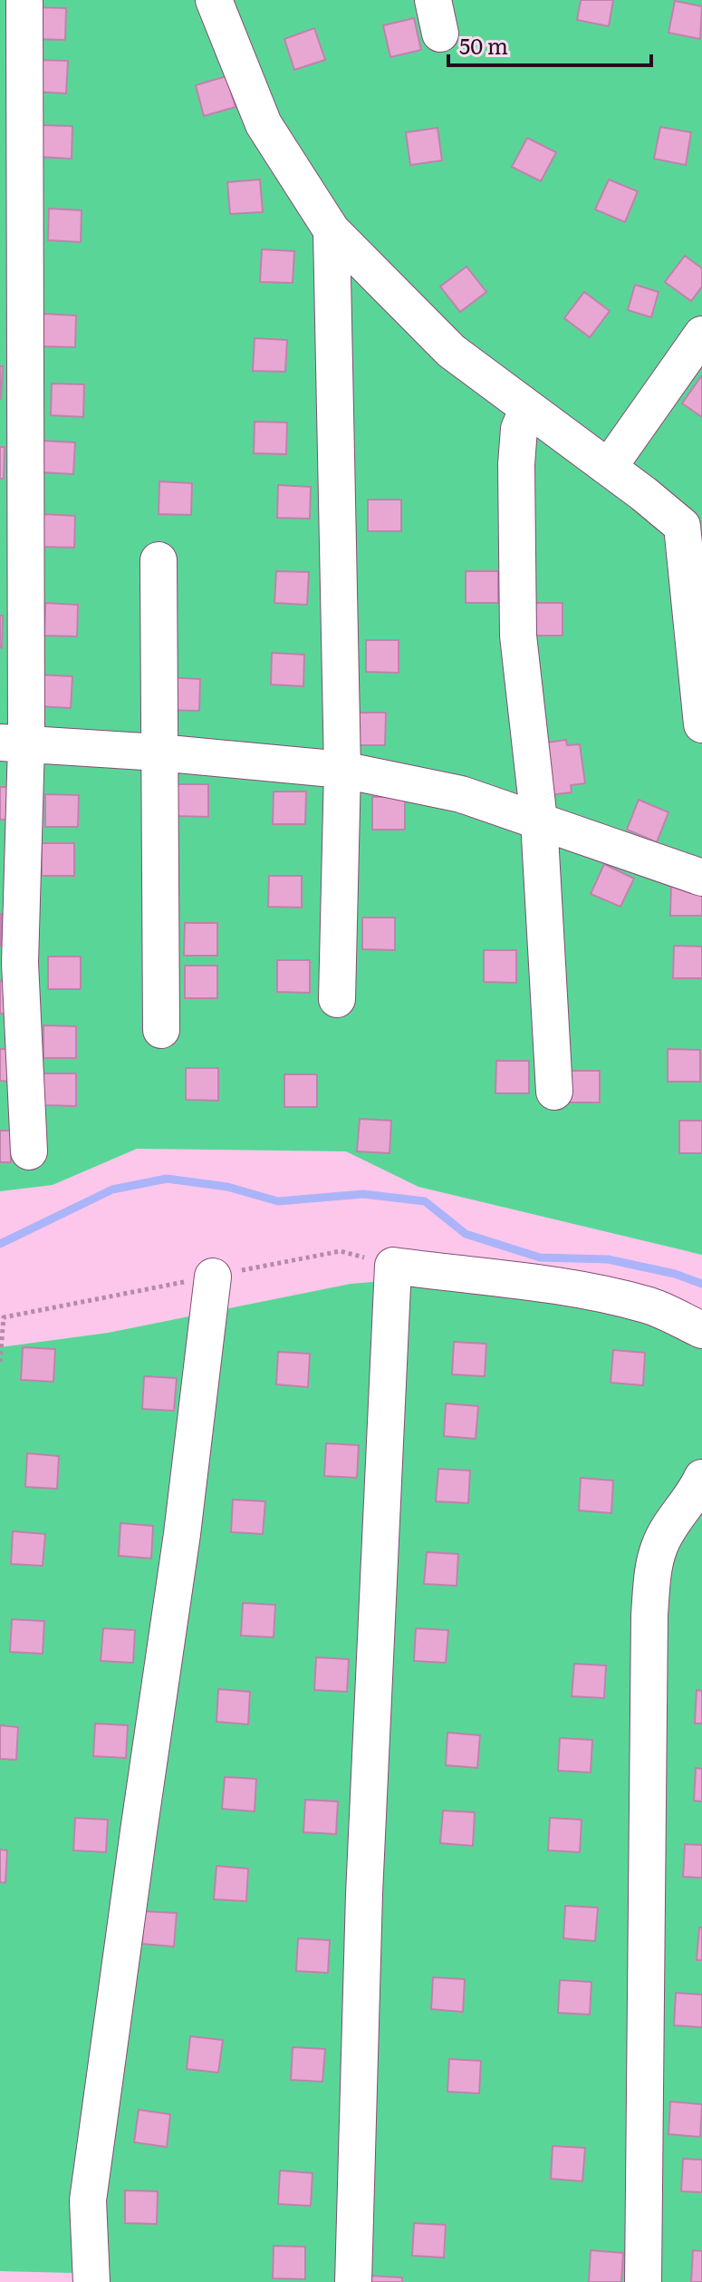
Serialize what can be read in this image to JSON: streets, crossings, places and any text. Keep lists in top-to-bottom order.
{
  "scale_bar": "50 m"
}
